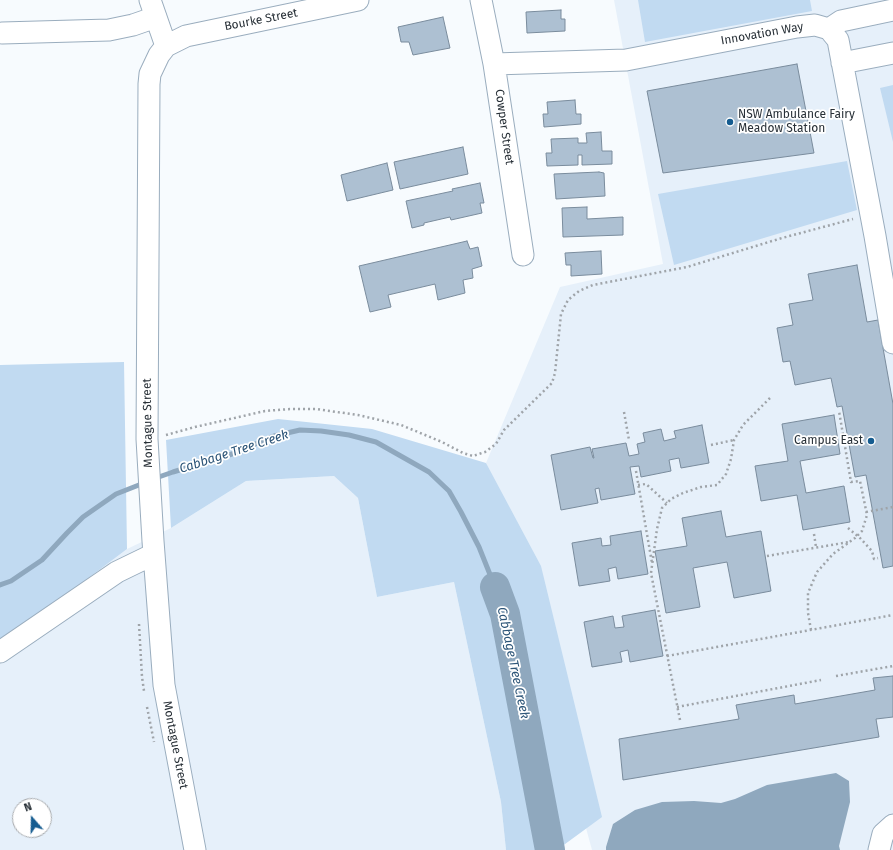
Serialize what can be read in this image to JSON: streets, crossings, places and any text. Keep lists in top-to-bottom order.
{
  "streets": {
    "street": [
      "Bourke Street",
      "Innovation Way",
      "Cowper Street",
      "Montague Street"
    ]
  },
  "crossings": [
    ["Bourke Street", "Montague Street"],
    ["Innovation Way", "Cowper Street"]
  ],
  "water": ["Cabbage Tree Creek"],
  "places": ["NSW Ambulance Fairy Meadow Station", "Campus East"],
  "north": "top"
}
